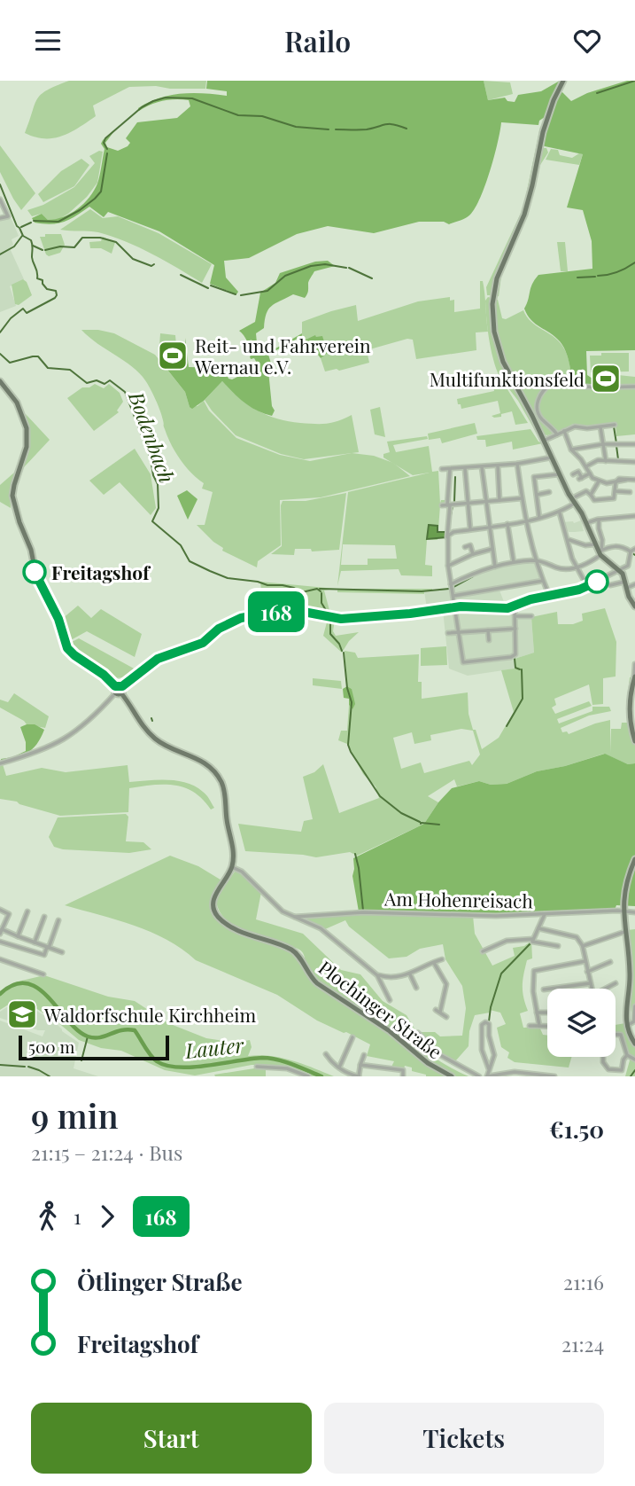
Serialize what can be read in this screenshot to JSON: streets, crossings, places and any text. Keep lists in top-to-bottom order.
{
  "streets": {
    "main road": ["Plochinger Straße"],
    "street": ["Am Hohenreisach"]
  },
  "water": ["Bodenbach", "Lauter"],
  "places": {
    "sports": ["Reit- und Fahrverein Wernau e.V.", "Multifunktionsfeld"],
    "other": ["Freitagshof"],
    "school or university": ["Waldorfschule Kirchheim"]
  },
  "lines": ["bus line 168"],
  "scale_bar": "500 m",
  "page": {
    "header": "Railo",
    "on_map": "168",
    "scale": "500 m",
    "heading": ["9 min", "21:15 – 21:24 · Bus", "€1.50"],
    "legs": ["1", "168"],
    "list": [
      {
        "name": "Ötlinger Straße",
        "value": "21:16"
      },
      {
        "name": "Freitagshof",
        "value": "21:24"
      }
    ],
    "buttons": ["Start", "Tickets"]
  }
}
